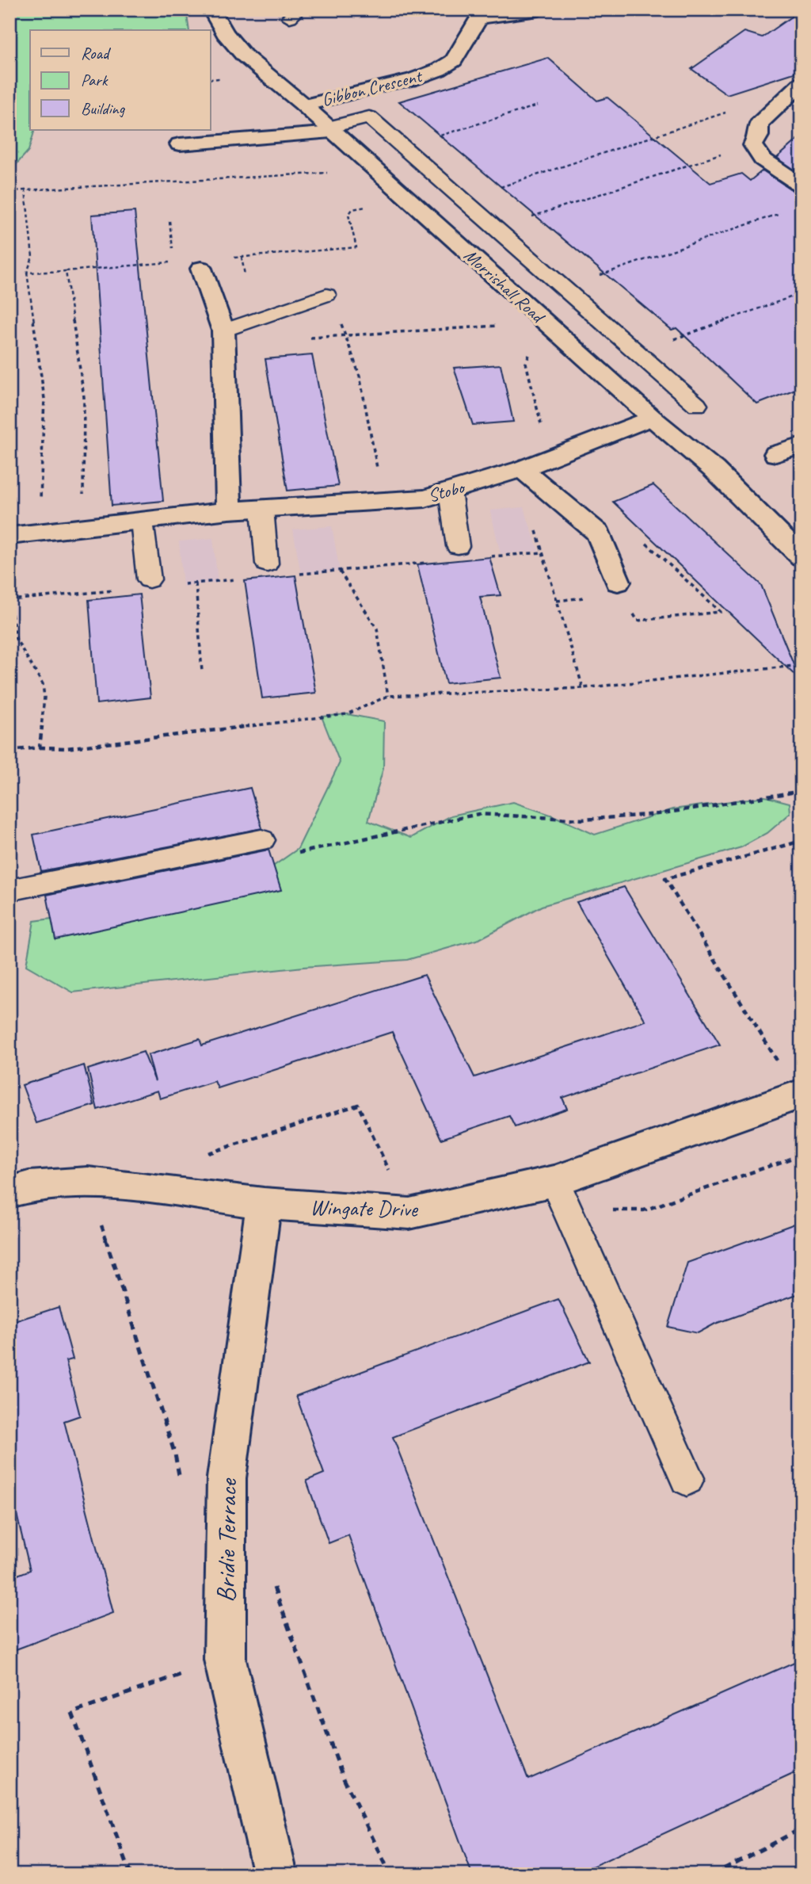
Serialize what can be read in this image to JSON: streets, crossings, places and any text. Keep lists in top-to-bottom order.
{
  "streets": {
    "street": [
      "Gibbon Crescent",
      "Morrishall Road",
      "Stobo",
      "Wingate Drive",
      "Bridie Terrace"
    ]
  },
  "crossings": [
    ["Gibbon Crescent", "Morrishall Road"],
    ["Morrishall Road", "Stobo"],
    ["Wingate Drive", "Bridie Terrace"]
  ],
  "legend": ["Road", "Park", "Building"]
}
